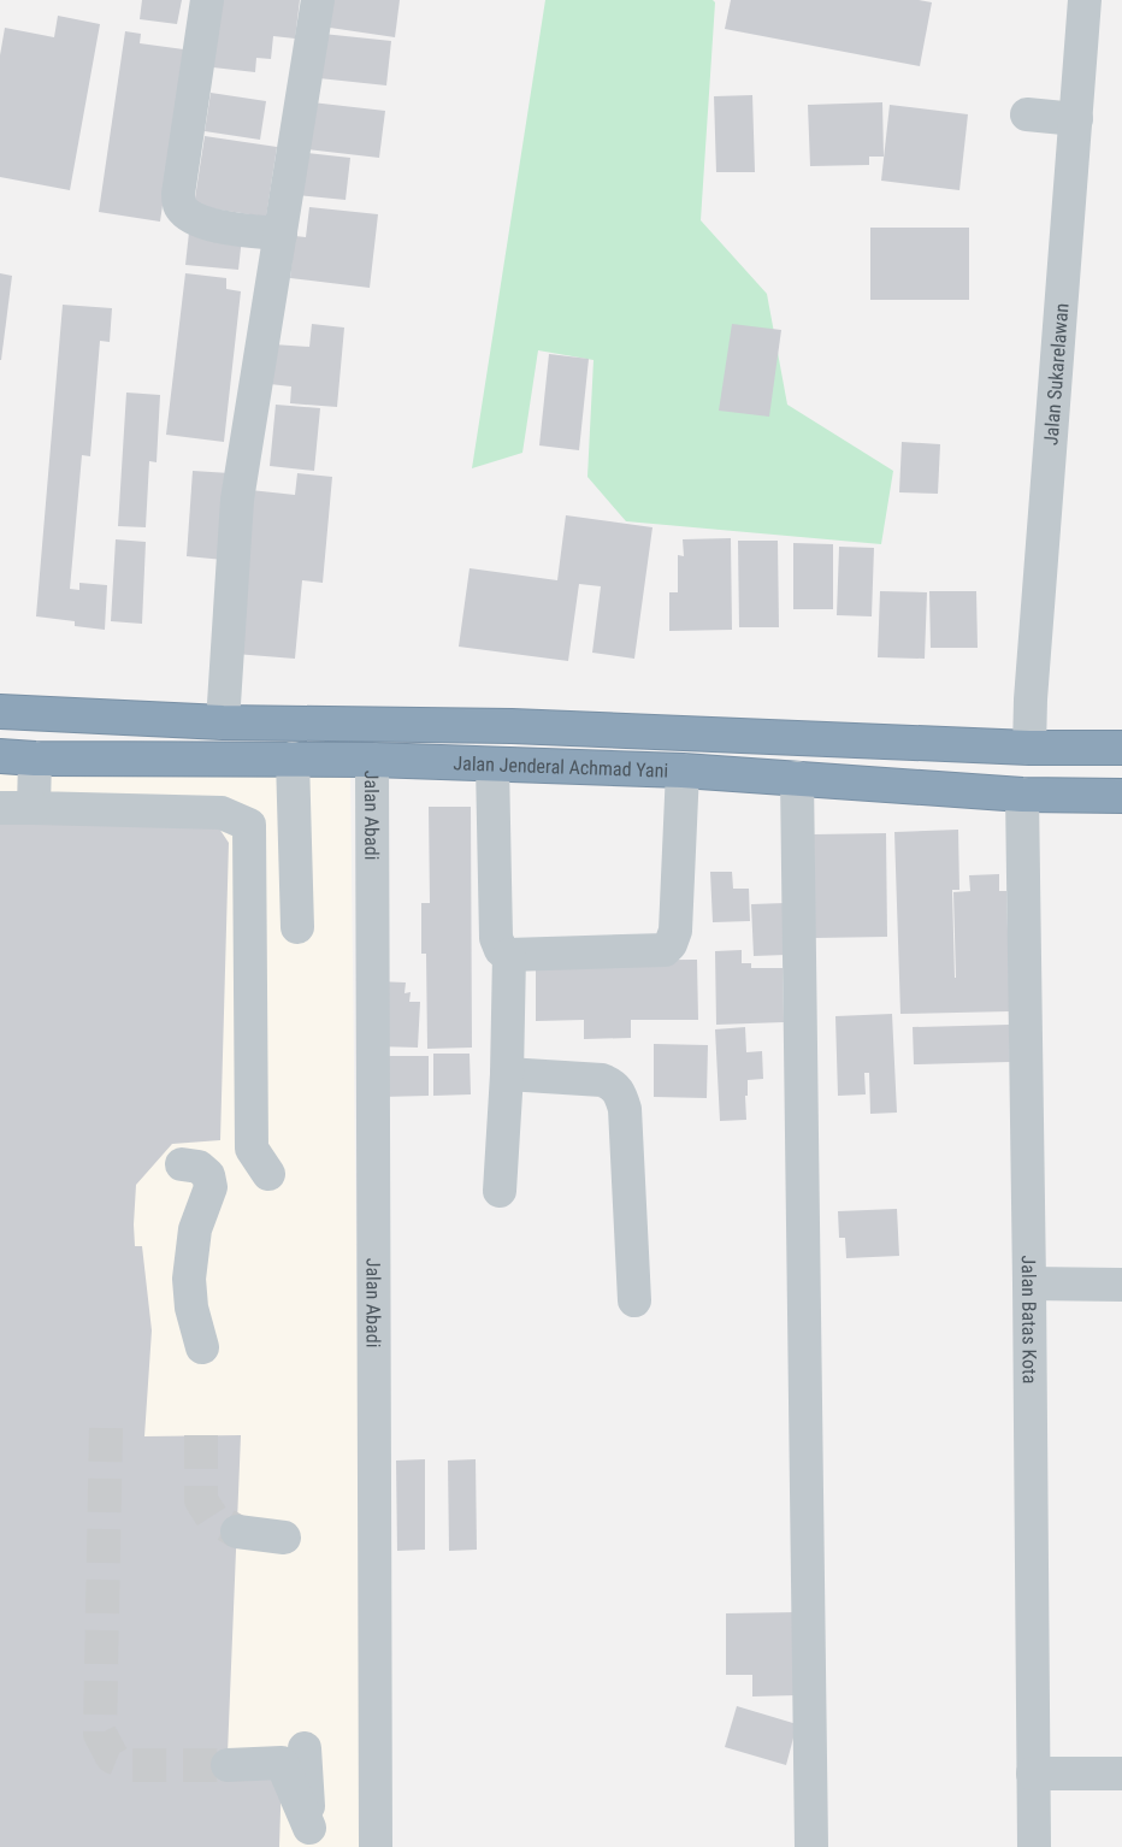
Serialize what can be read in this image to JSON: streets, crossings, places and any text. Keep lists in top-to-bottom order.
{
  "streets": {
    "highway": ["Jalan Jenderal Achmad Yani"],
    "street": ["Jalan Sukarelawan", "Jalan Abadi", "Jalan Batas Kota"]
  },
  "crossings": [
    ["Jalan Sukarelawan", "Jalan Jenderal Achmad Yani"],
    ["Jalan Jenderal Achmad Yani", "Jalan Abadi"],
    ["Jalan Jenderal Achmad Yani", "Jalan Batas Kota"]
  ]
}
